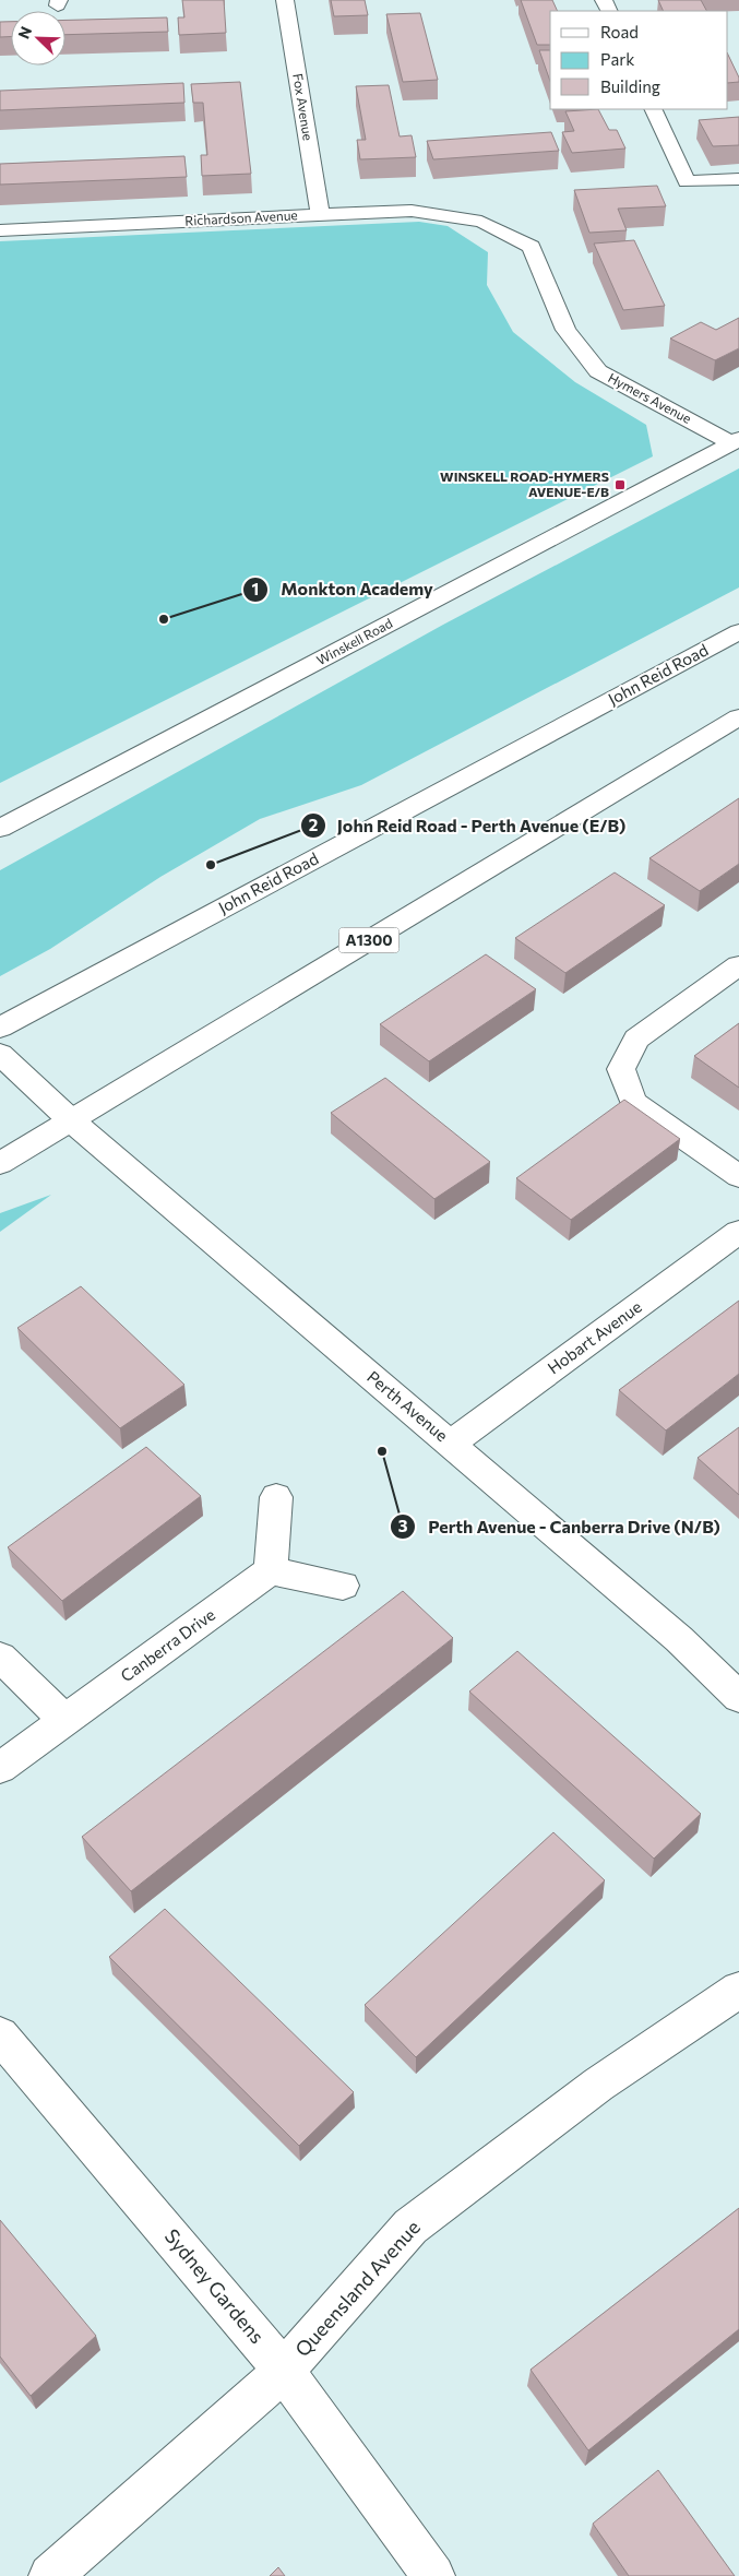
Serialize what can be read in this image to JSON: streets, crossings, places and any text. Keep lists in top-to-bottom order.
{
  "streets": {
    "main road": [
      "Fox Avenue",
      "Richardson Avenue",
      "Hymers Avenue",
      "Winskell Road",
      "John Reid Road",
      "A1300",
      "Hobart Avenue",
      "Perth Avenue",
      "Canberra Drive",
      "Sydney Gardens",
      "Queensland Avenue"
    ]
  },
  "crossings": [
    ["Fox Avenue", "Richardson Avenue"],
    ["Richardson Avenue", "Hymers Avenue"],
    ["Hymers Avenue", "Winskell Road"],
    ["A1300", "Perth Avenue"],
    ["Hobart Avenue", "Perth Avenue"],
    ["Sydney Gardens", "Queensland Avenue"]
  ],
  "places": {
    "transit": ["WINSKELL ROAD-HYMERS AVENUE-E/B"],
    "other": ["Monkton Academy", "John Reid Road - Perth Avenue (E/B)", "Perth Avenue - Canberra Drive (N/B)"]
  },
  "legend": ["Road", "Park", "Building"],
  "north": "top left"
}
